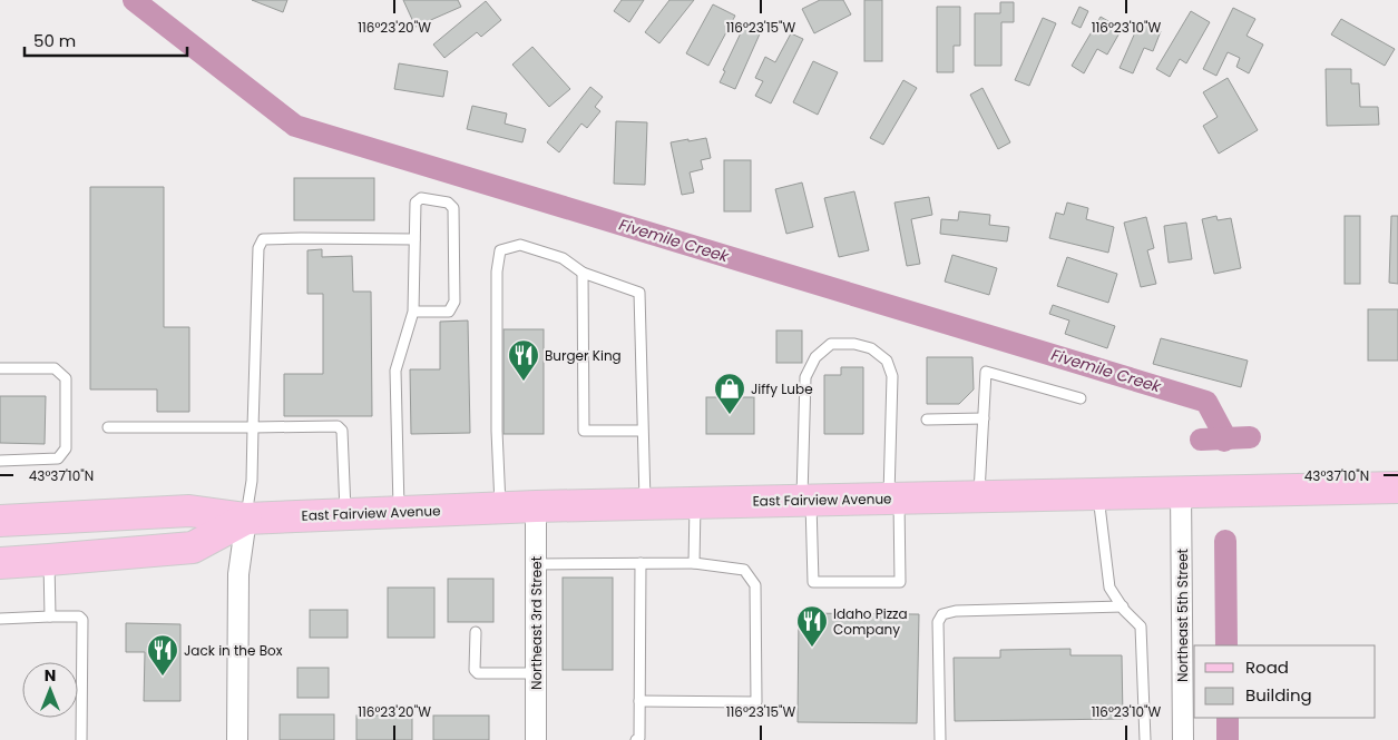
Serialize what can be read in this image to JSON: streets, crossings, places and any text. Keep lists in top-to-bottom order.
{
  "streets": {
    "main road": ["East Fairview Avenue"],
    "street": ["Northeast 5th Street", "Northeast 3rd Street"]
  },
  "crossings": [
    ["East Fairview Avenue", "Northeast 5th Street"],
    ["East Fairview Avenue", "Northeast 3rd Street"]
  ],
  "water": ["Fivemile Creek"],
  "places": {
    "restaurant": ["Burger King", "Idaho Pizza Company", "Jack in the Box"],
    "shop": ["Jiffy Lube"]
  },
  "legend": ["Road", "Building"],
  "scale_bar": "50 m",
  "north": "top",
  "coordinates": [
    "116°23'20\"W",
    "116°23'15\"W",
    "116°23'10\"W",
    "43°37'10\"N"
  ]
}
